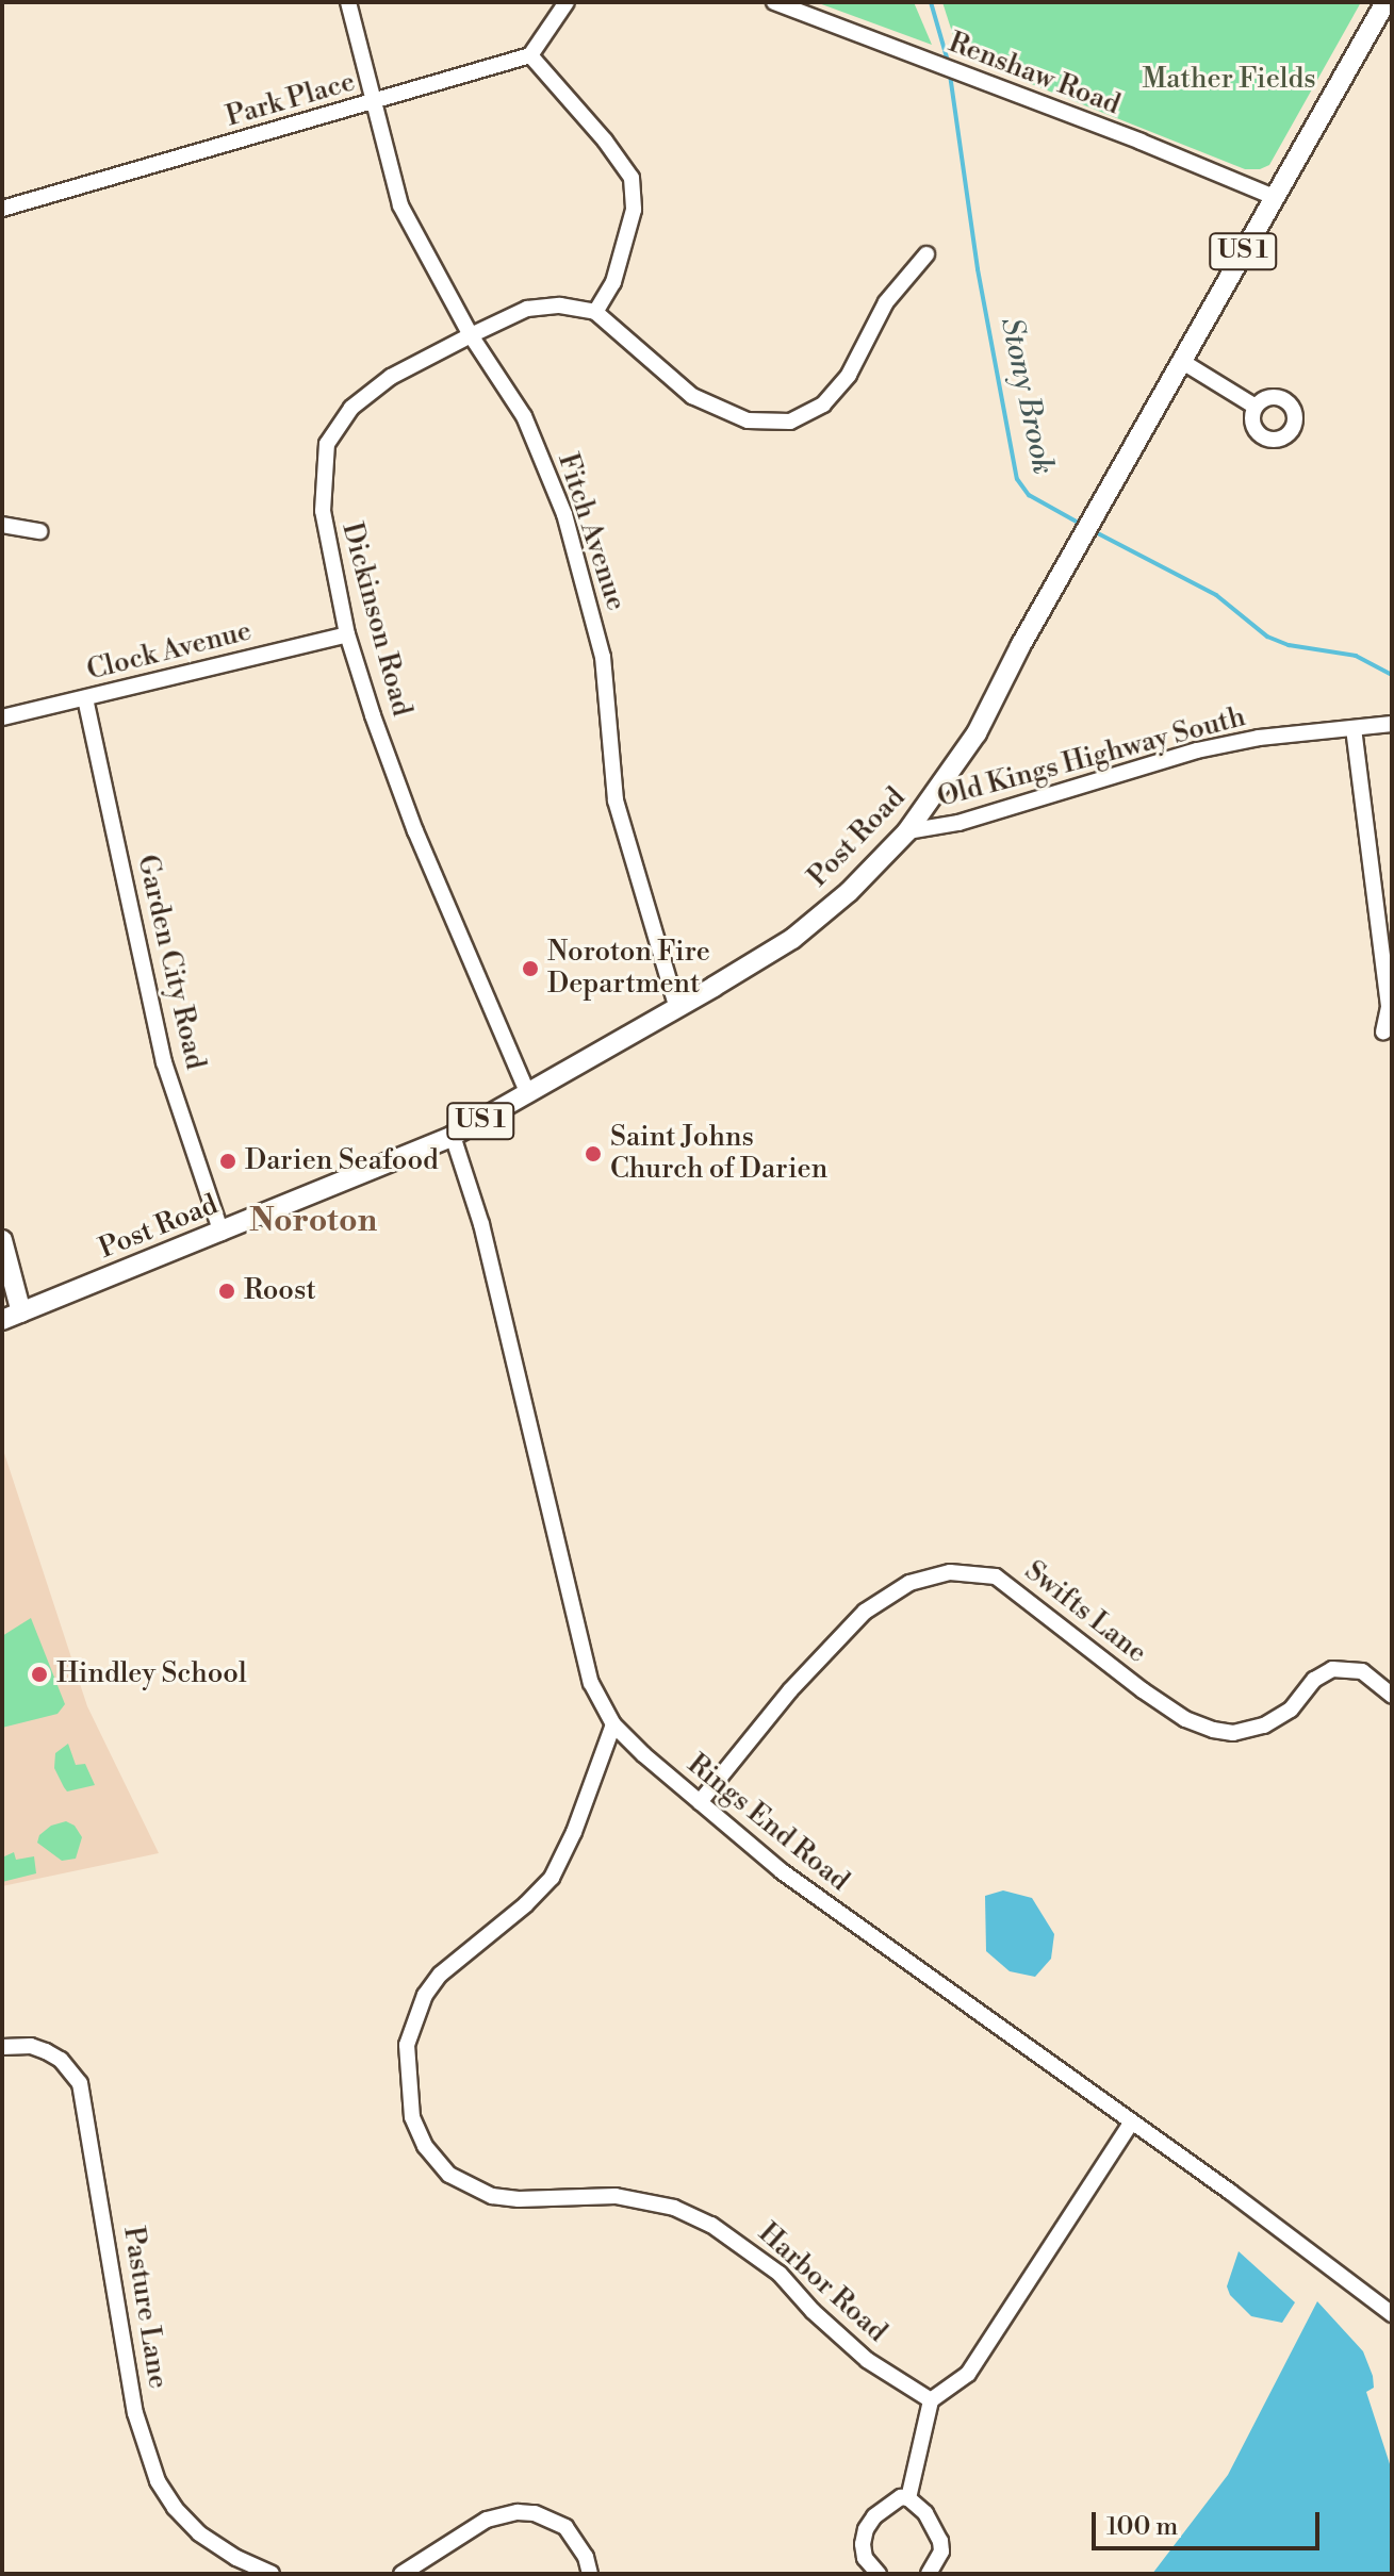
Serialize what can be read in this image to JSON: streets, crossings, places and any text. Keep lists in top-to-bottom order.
{
  "streets": {
    "main road": ["US 1", "Post Road"],
    "street": [
      "Renshaw Road",
      "Park Place",
      "Fitch Avenue",
      "Dickinson Road",
      "Clock Avenue",
      "Old Kings Highway South",
      "Garden City Road",
      "Swifts Lane",
      "Rings End Road",
      "Harbor Road",
      "Pasture Lane"
    ]
  },
  "crossings": [
    ["Renshaw Road", "Post Road"],
    ["Park Place", "Fitch Avenue"],
    ["Fitch Avenue", "Dickinson Road"],
    ["Fitch Avenue", "Post Road"],
    ["Dickinson Road", "Clock Avenue"],
    ["Dickinson Road", "Post Road"],
    ["Clock Avenue", "Garden City Road"],
    ["Old Kings Highway South", "Post Road"],
    ["Post Road", "Garden City Road"],
    ["Post Road", "Rings End Road"],
    ["Swifts Lane", "Rings End Road"],
    ["Rings End Road", "Harbor Road"]
  ],
  "districts": ["Noroton"],
  "water": ["Stony Brook"],
  "parks": ["Mather Fields"],
  "places": [
    "Noroton Fire Department",
    "Saint Johns Church of Darien",
    "Darien Seafood",
    "Roost",
    "Hindley School"
  ],
  "scale_bar": "100 m"
}
